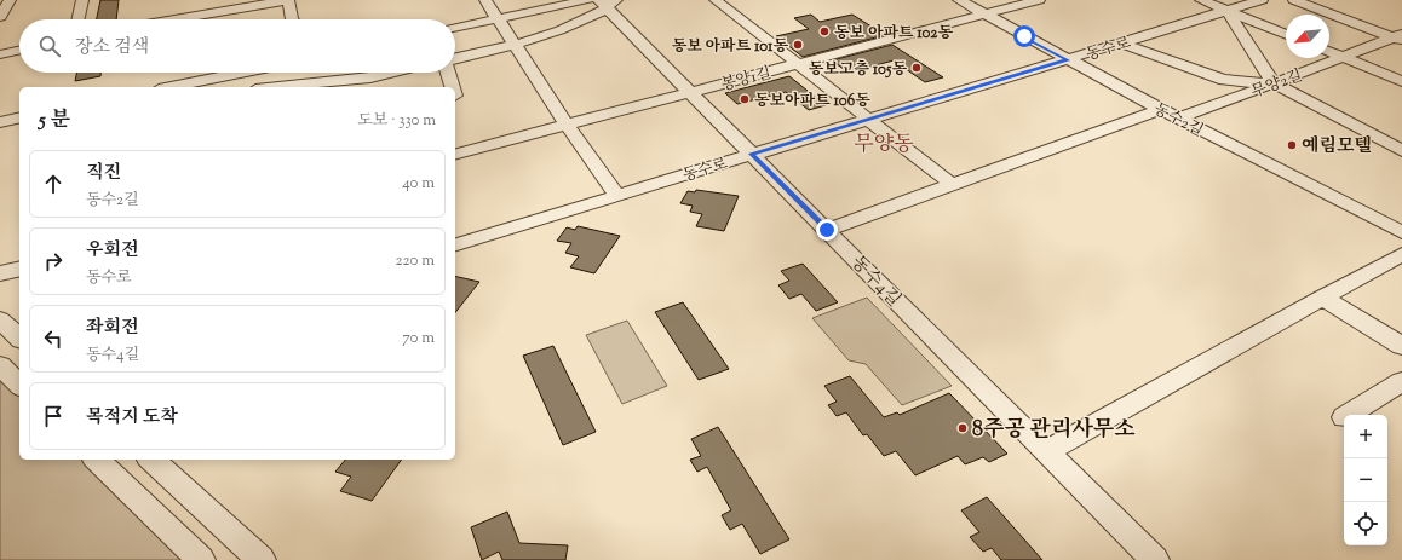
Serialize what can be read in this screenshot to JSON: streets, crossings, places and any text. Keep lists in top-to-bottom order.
{
  "streets": {
    "street": [
      "동수로",
      "봉양1길",
      "무양2길",
      "동수2길",
      "동수4길"
    ]
  },
  "crossings": [
    ["동수로", "동수2길"],
    ["동수로", "동수4길"],
    ["봉양1길", "동수2길"],
    ["봉양1길", "동수4길"],
    ["무양2길", "동수2길"]
  ],
  "districts": ["무양동"],
  "places": [
    "동보 아파트 102동",
    "동보 아파트 101동",
    "동보고층 105동",
    "동보아파트 106동",
    "예림모텔",
    "8주공 관리사무소"
  ],
  "north": "bottom left",
  "page": {
    "search": "장소 검색",
    "heading": ["5 분", "도보 · 330 m"],
    "list": [
      ["직진", "동수2길", "40 m"],
      ["우회전", "동수로", "220 m"],
      ["좌회전", "동수4길", "70 m"],
      "목적지 도착"
    ],
    "map_buttons": ["+", "−"]
  }
}
